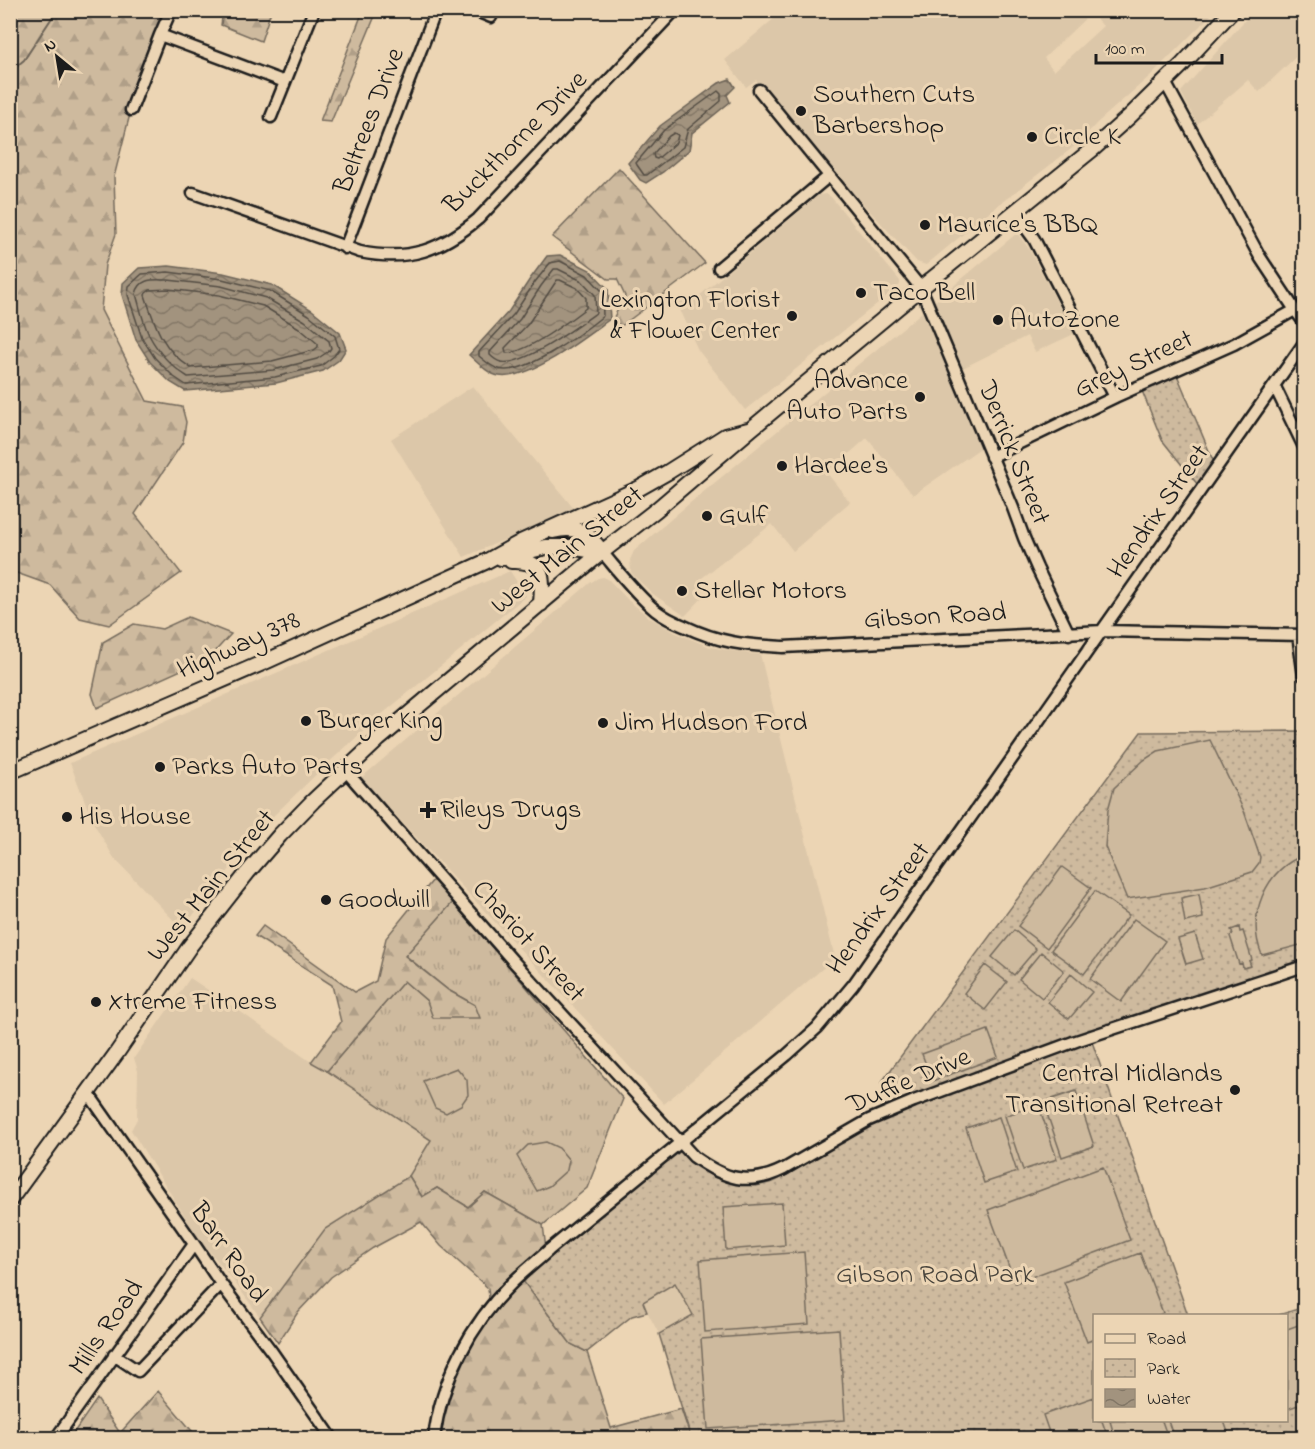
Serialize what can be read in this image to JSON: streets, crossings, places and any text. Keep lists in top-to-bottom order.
{
  "streets": {
    "main road": ["West Main Street", "Highway 378"],
    "street": [
      "Beltrees Drive",
      "Buckthorne Drive",
      "Grey Street",
      "Derrick Street",
      "Hendrix Street",
      "Gibson Road",
      "Chariot Street",
      "Duffie Drive",
      "Barr Road",
      "Mills Road"
    ]
  },
  "crossings": [
    ["Beltrees Drive", "Buckthorne Drive"],
    ["Grey Street", "Derrick Street"],
    ["Derrick Street", "West Main Street"],
    ["Derrick Street", "Gibson Road"],
    ["Hendrix Street", "Gibson Road"],
    ["Hendrix Street", "Chariot Street"],
    ["Hendrix Street", "Duffie Drive"],
    ["West Main Street", "Gibson Road"],
    ["West Main Street", "Chariot Street"],
    ["West Main Street", "Barr Road"],
    ["Chariot Street", "Duffie Drive"],
    ["Barr Road", "Mills Road"]
  ],
  "parks": ["Gibson Road Park"],
  "places": {
    "other": [
      "Southern Cuts Barbershop",
      "Circle K",
      "Maurice's BBQ",
      "Taco Bell",
      "Lexington Florist & Flower Center",
      "AutoZone",
      "Advance Auto Parts",
      "Hardee's",
      "Gulf",
      "Stellar Motors",
      "Burger King",
      "Jim Hudson Ford",
      "Parks Auto Parts",
      "His House",
      "Goodwill",
      "Xtreme Fitness",
      "Central Midlands Transitional Retreat"
    ],
    "health": ["Rileys Drugs"]
  },
  "legend": ["Road", "Park", "Water"],
  "scale_bar": "100 m",
  "north": "top left"
}
